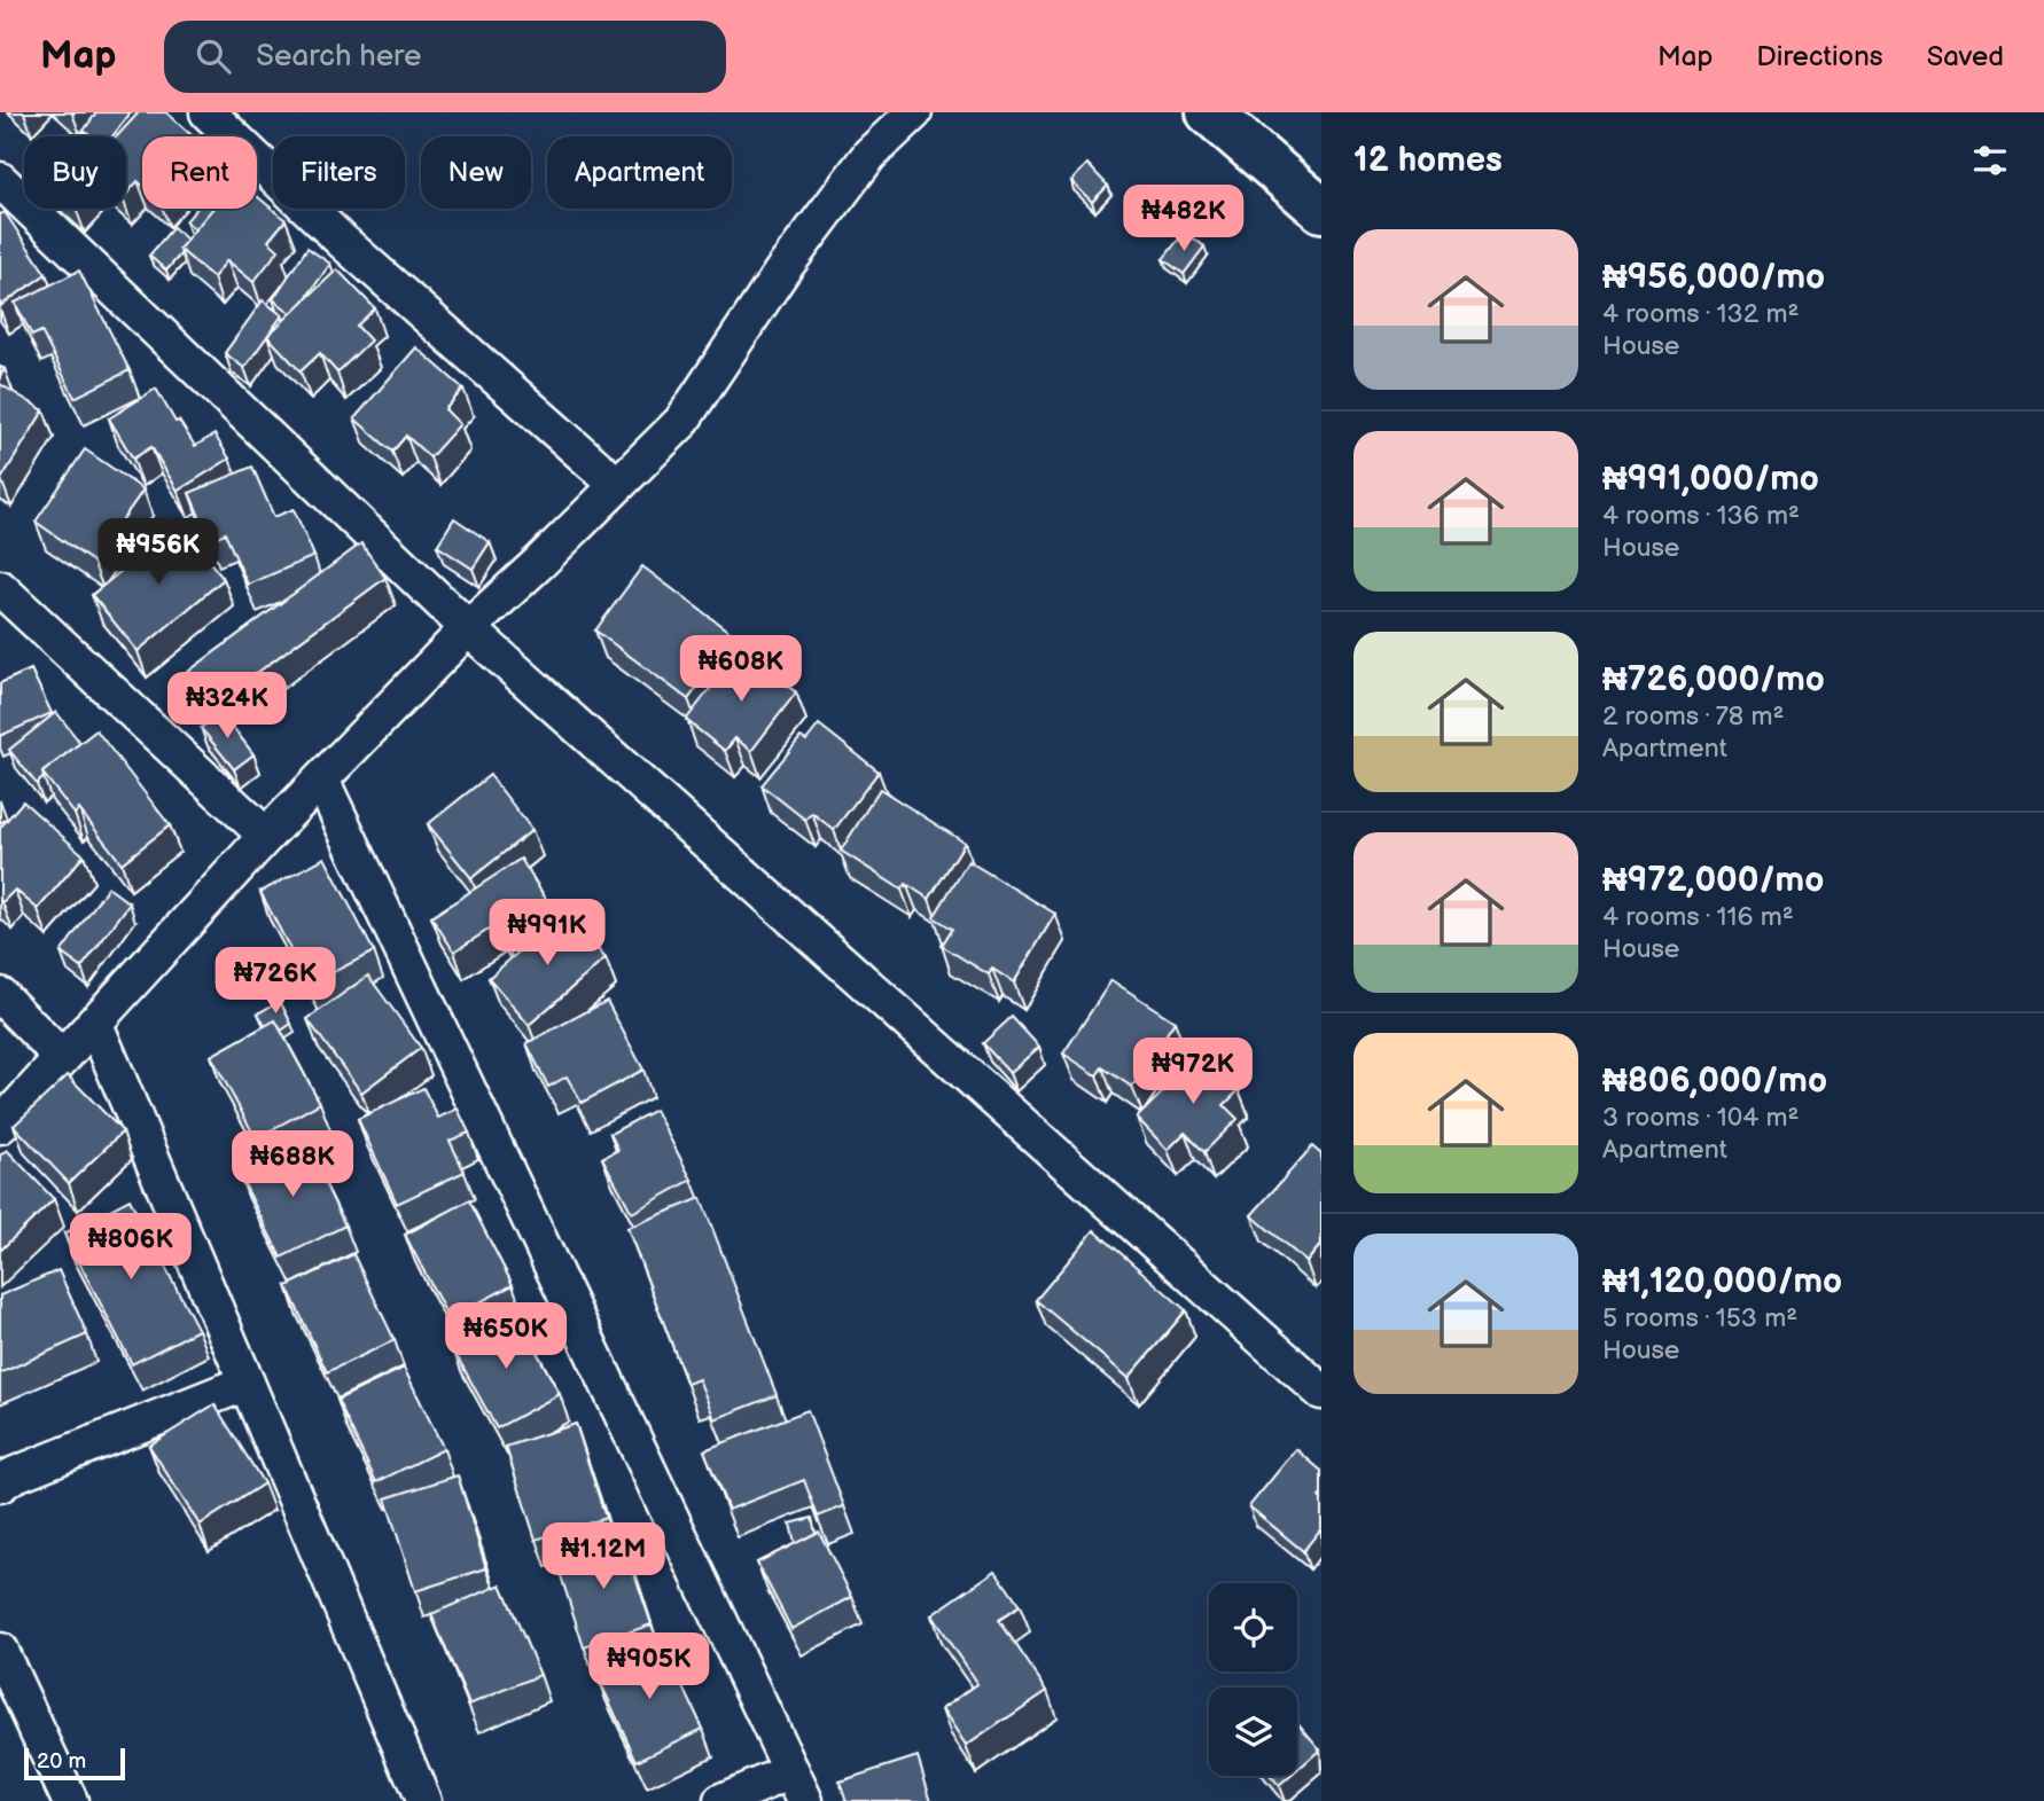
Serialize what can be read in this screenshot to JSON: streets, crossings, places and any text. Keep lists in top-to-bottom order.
{
  "scale_bar": "20 m",
  "page": {
    "header": "Map",
    "search": "Search here",
    "nav": ["Map", "Directions", "Saved"],
    "heading": "12 homes",
    "chip": [
      "Buy",
      "Rent",
      "Filters",
      "New",
      "Apartment"
    ],
    "price": [
      "₦482K",
      "₦956K",
      "₦608K",
      "₦324K",
      "₦991K",
      "₦726K",
      "₦972K",
      "₦688K",
      "₦806K",
      "₦650K",
      "₦1.12M",
      "₦905K"
    ],
    "list": [
      {
        "name": "₦956,000/mo",
        "note": "4 rooms · 132 m² · House"
      },
      {
        "name": "₦991,000/mo",
        "note": "4 rooms · 136 m² · House"
      },
      {
        "name": "₦726,000/mo",
        "note": "2 rooms · 78 m² · Apartment"
      },
      {
        "name": "₦972,000/mo",
        "note": "4 rooms · 116 m² · House"
      },
      {
        "name": "₦806,000/mo",
        "note": "3 rooms · 104 m² · Apartment"
      },
      {
        "name": "₦1,120,000/mo",
        "note": "5 rooms · 153 m² · House"
      }
    ],
    "scale": "20 m"
  }
}
